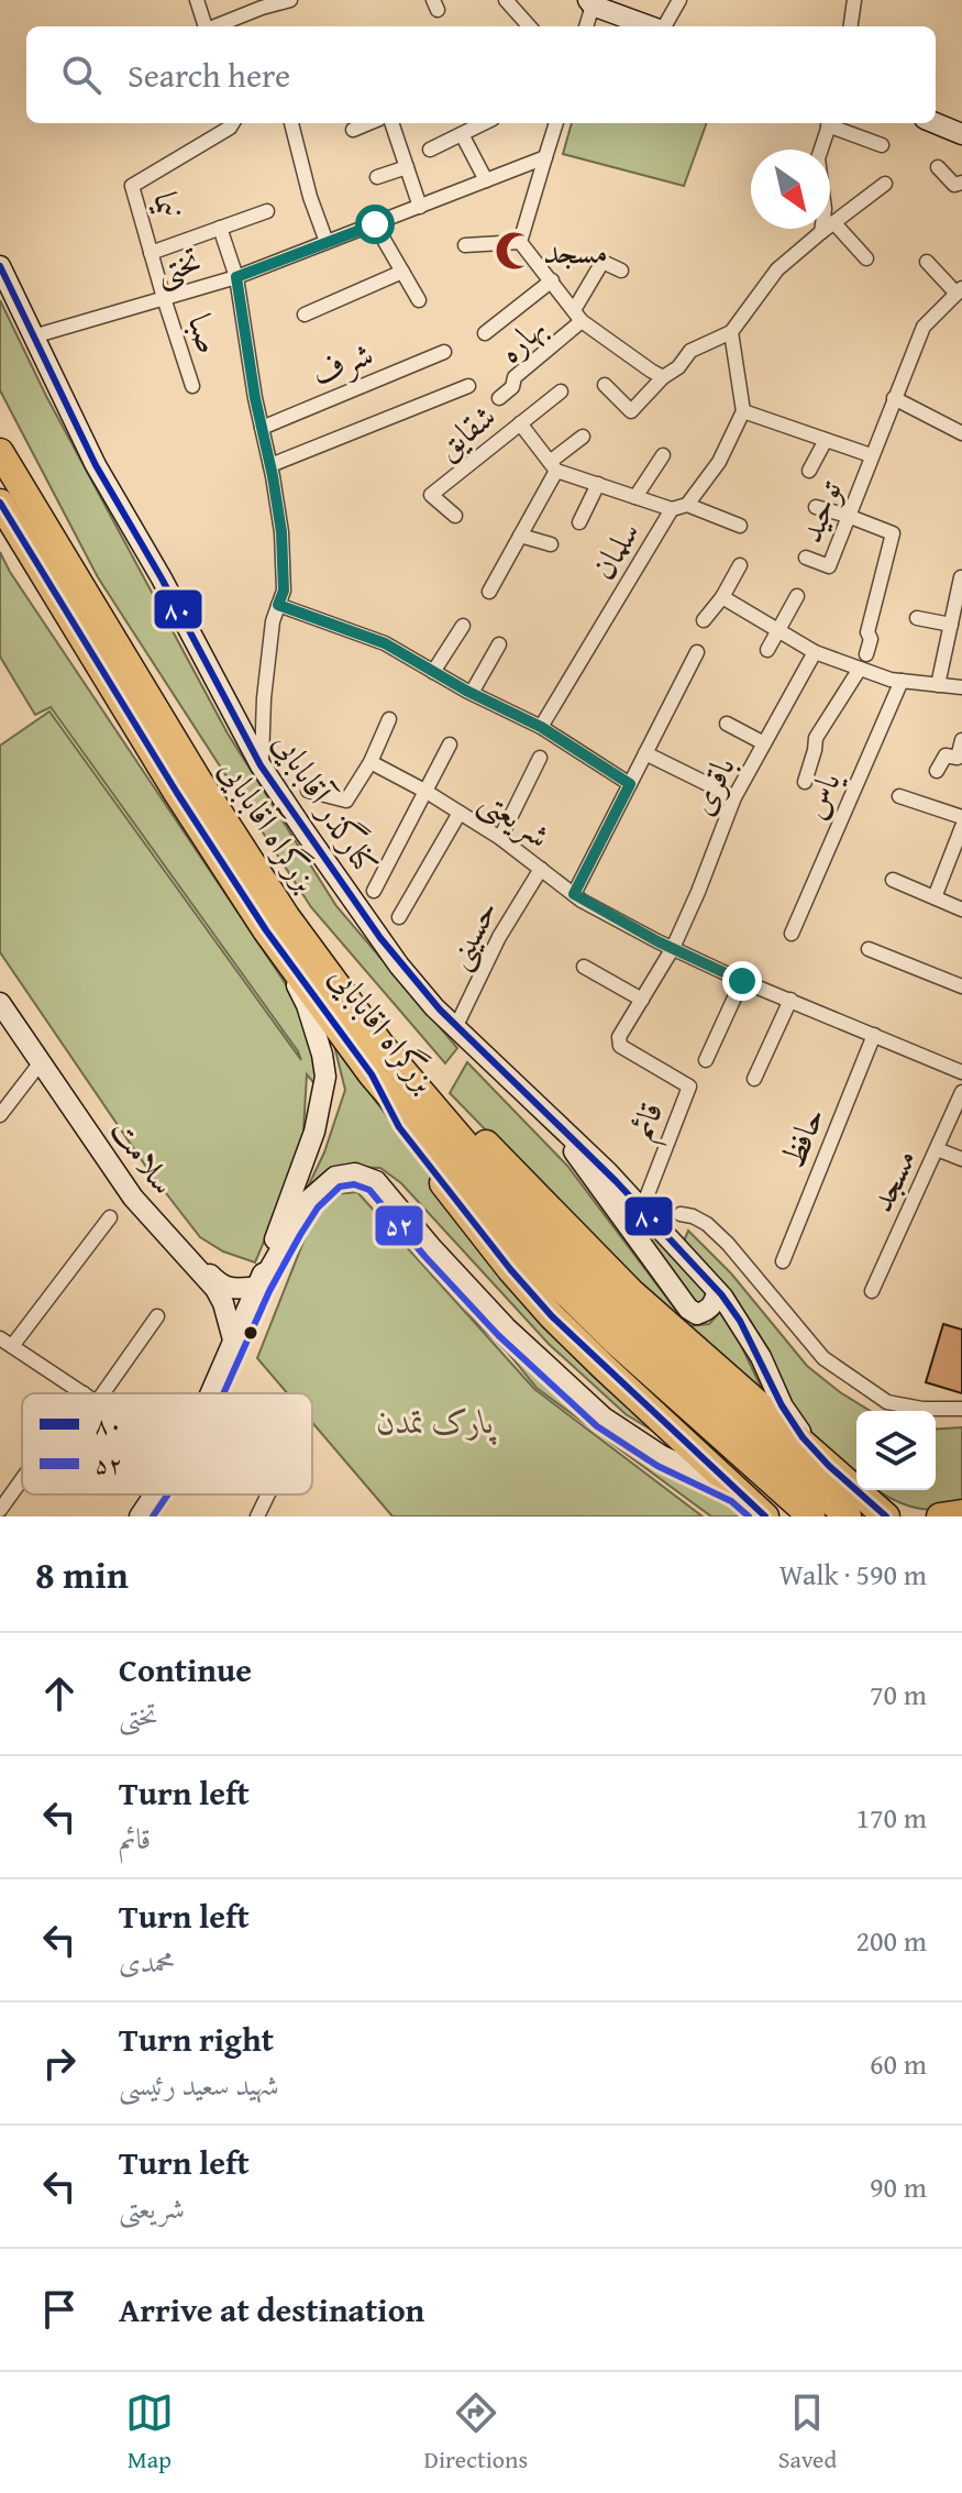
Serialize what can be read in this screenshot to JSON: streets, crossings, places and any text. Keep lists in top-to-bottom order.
{
  "streets": {
    "highway": ["بزرگراه آقابابایی", "بزرگراه اقابابایی"],
    "street": [
      "نیما",
      "تختی",
      "صبا",
      "بهاره",
      "شرف",
      "شقایق",
      "توحید",
      "سلمان",
      "باقری",
      "یاس",
      "کنارگذر آقابابایی",
      "شریعتی",
      "حسینی",
      "قائم",
      "حافظ",
      "سلامت",
      "مسجد"
    ]
  },
  "crossings": [
    ["نیما", "تختی"],
    ["نیما", "صبا"],
    ["تختی", "صبا"],
    ["تختی", "کنارگذر آقابابایی"],
    ["باقری", "شریعتی"],
    ["کنارگذر آقابابایی", "حسینی"],
    ["کنارگذر آقابابایی", "قائم"],
    ["شریعتی", "حسینی"],
    ["شریعتی", "حافظ"],
    ["بزرگراه آقابابایی", "بزرگراه اقابابایی"]
  ],
  "parks": ["پارک تمدن"],
  "places": {
    "mosque": ["مسجد"]
  },
  "lines": ["transit line ۸۰", "transit line ۵۲"],
  "legend": ["۸۰", "۵۲"],
  "north": "bottom right",
  "page": {
    "search": "Search here",
    "heading": ["8 min", "Walk · 590 m"],
    "list": [
      ["Continue", "تختی", "70 m"],
      ["Turn left", "قائم", "170 m"],
      ["Turn left", "محمدی", "200 m"],
      ["Turn right", "شهید سعید رئیسی", "60 m"],
      ["Turn left", "شریعتی", "90 m"],
      "Arrive at destination"
    ],
    "nav": ["Map", "Directions", "Saved"]
  }
}
